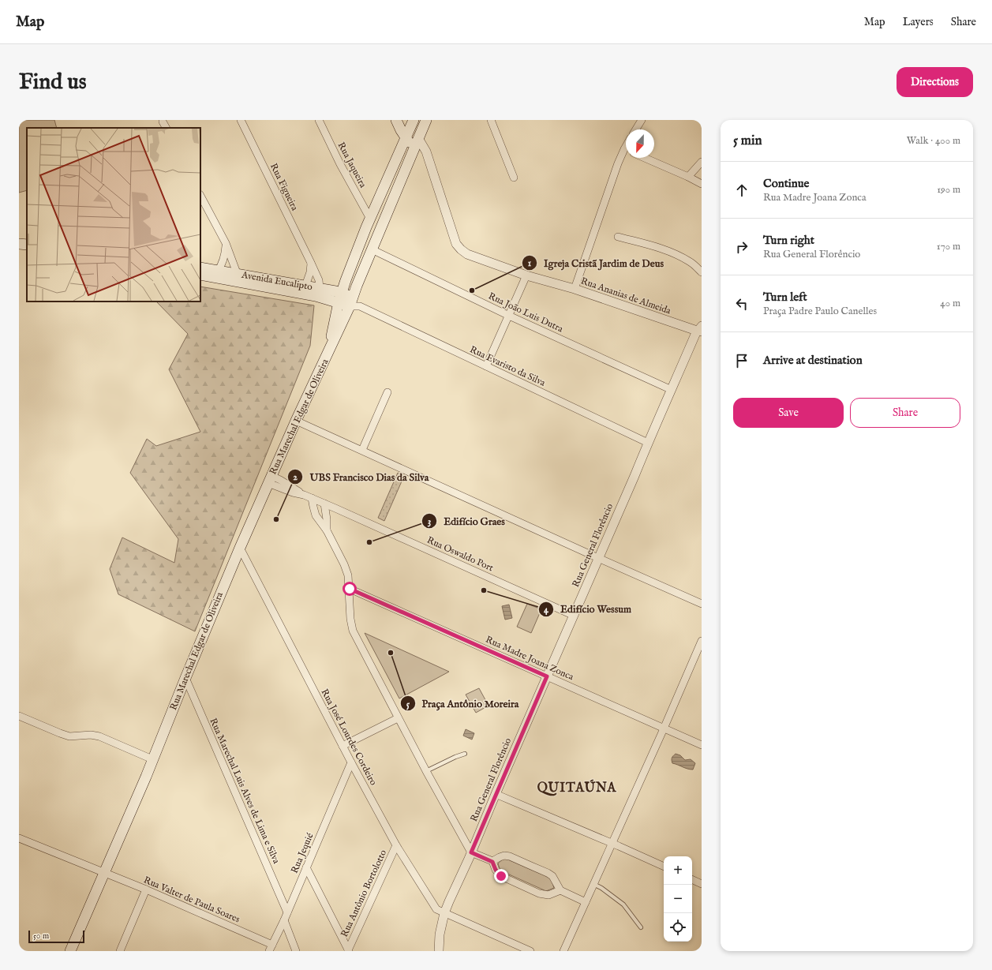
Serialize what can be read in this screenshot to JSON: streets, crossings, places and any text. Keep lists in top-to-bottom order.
{
  "streets": {
    "main road": ["Avenida Eucalipto", "Rua Marechal Edgar de Oliveira"],
    "street": [
      "Rua Jaqueira",
      "Rua Figueira",
      "Rua Ananias de Almeida",
      "Rua João Luis Dutra",
      "Rua Evaristo da Silva",
      "Rua General Florêncio",
      "Rua Oswaldo Port",
      "Rua Madre Joana Zonca",
      "Rua José Lourdes Cordeiro",
      "Rua Marechal Luis Alves de Lima e Silva",
      "Rua Jequié",
      "Rua Antônio Bortolotto",
      "Rua Valter de Paula Soares"
    ]
  },
  "crossings": [
    ["Rua Jaqueira", "Rua Marechal Edgar de Oliveira"],
    ["Rua Figueira", "Avenida Eucalipto"],
    ["Avenida Eucalipto", "Rua Evaristo da Silva"],
    ["Avenida Eucalipto", "Rua Marechal Edgar de Oliveira"],
    ["Rua Ananias de Almeida", "Rua Marechal Edgar de Oliveira"],
    ["Rua Ananias de Almeida", "Rua General Florêncio"],
    ["Rua João Luis Dutra", "Rua Marechal Edgar de Oliveira"],
    ["Rua João Luis Dutra", "Rua General Florêncio"],
    ["Rua Evaristo da Silva", "Rua Marechal Edgar de Oliveira"],
    ["Rua Evaristo da Silva", "Rua General Florêncio"],
    ["Rua Marechal Edgar de Oliveira", "Rua Oswaldo Port"],
    ["Rua Marechal Edgar de Oliveira", "Rua José Lourdes Cordeiro"],
    ["Rua Marechal Edgar de Oliveira", "Rua Marechal Luis Alves de Lima e Silva"],
    ["Rua Marechal Edgar de Oliveira", "Rua Valter de Paula Soares"],
    ["Rua General Florêncio", "Rua Oswaldo Port"],
    ["Rua General Florêncio", "Rua Madre Joana Zonca"],
    ["Rua General Florêncio", "Rua José Lourdes Cordeiro"],
    ["Rua José Lourdes Cordeiro", "Rua Jequié"],
    ["Rua José Lourdes Cordeiro", "Rua Antônio Bortolotto"],
    ["Rua Marechal Luis Alves de Lima e Silva", "Rua Jequié"],
    ["Rua Jequié", "Rua Valter de Paula Soares"]
  ],
  "districts": ["QUITAÚNA"],
  "places": [
    "Igreja Cristã Jardim de Deus",
    "UBS Francisco Dias da Silva",
    "Edifício Graes",
    "Edifício Wessum",
    "Praça Antônio Moreira"
  ],
  "scale_bar": "50 m",
  "north": "bottom",
  "page": {
    "header": "Map",
    "nav": ["Map", "Layers", "Share"],
    "buttons": [
      "Directions",
      ["Save", "Share"]
    ],
    "title": "Find us",
    "heading": ["5 min", "Walk · 400 m"],
    "list": [
      ["Continue", "Rua Madre Joana Zonca", "190 m"],
      ["Turn right", "Rua General Florêncio", "170 m"],
      ["Turn left", "Praça Padre Paulo Canelles", "40 m"],
      "Arrive at destination"
    ],
    "map_buttons": ["+", "−"],
    "scale": "50 m"
  }
}
